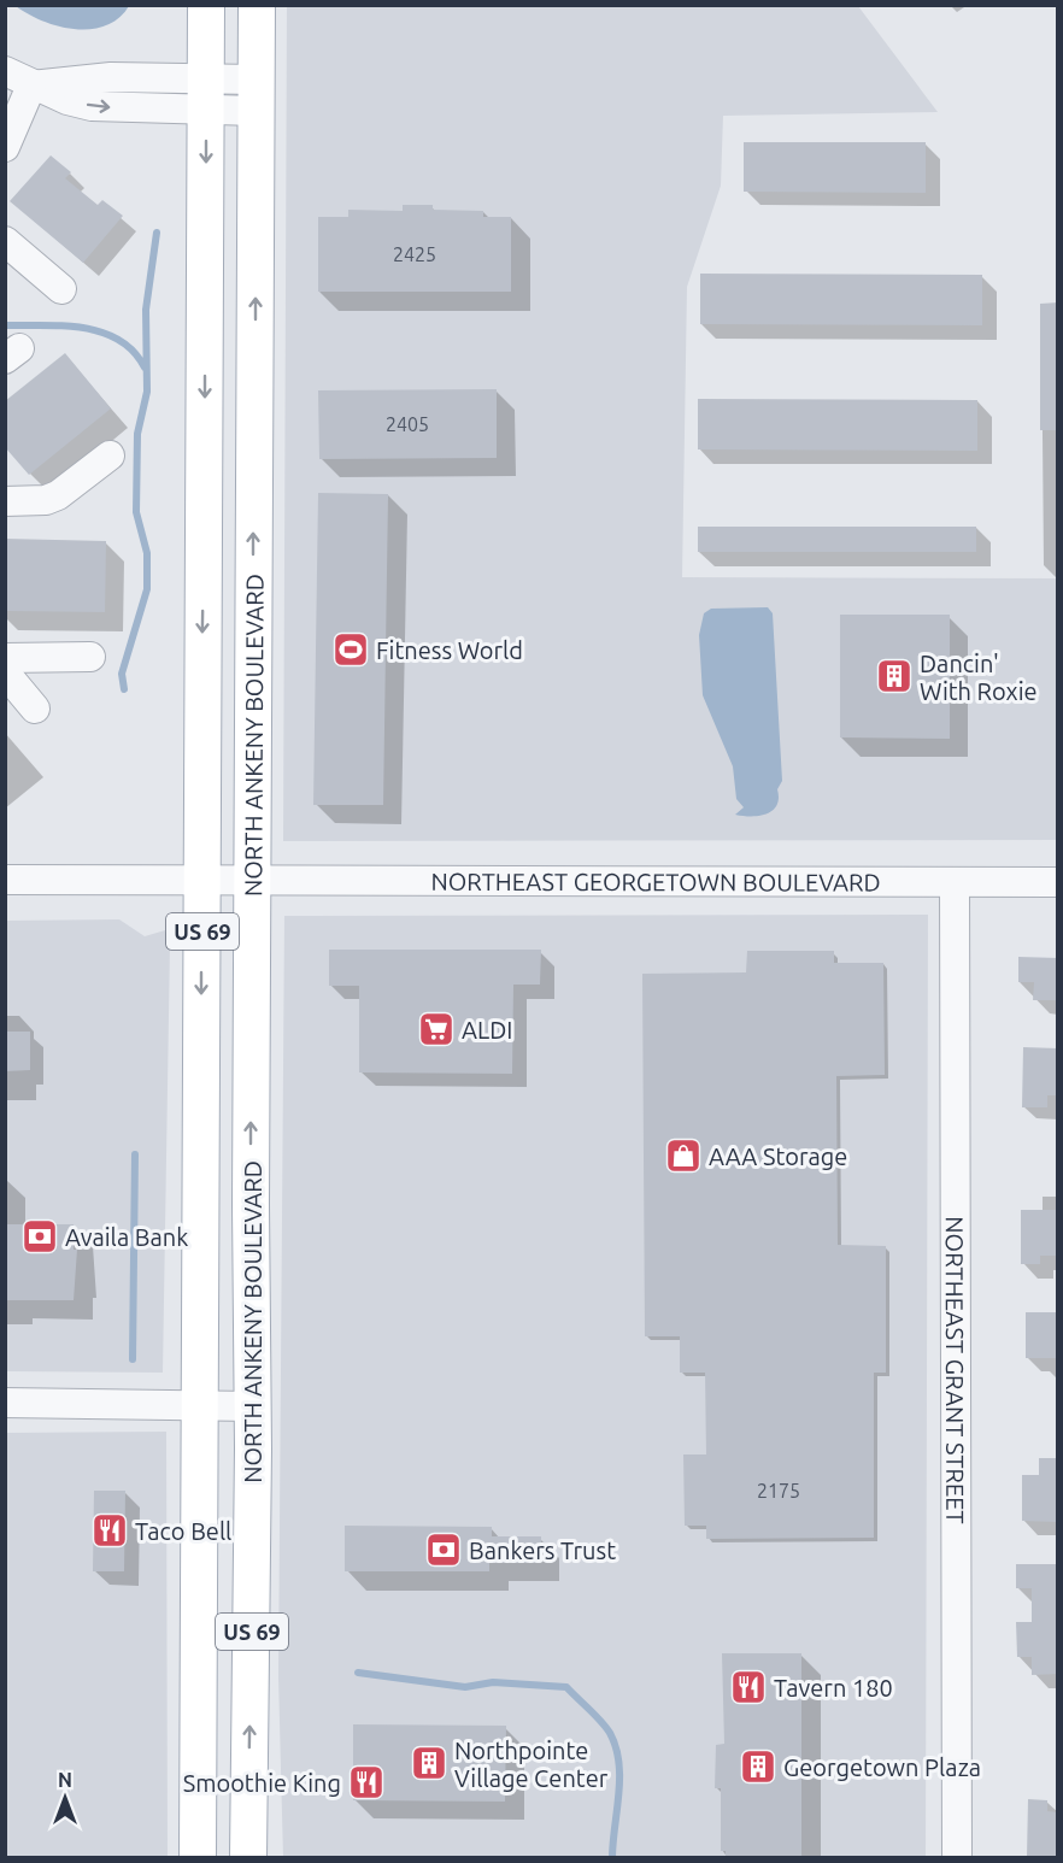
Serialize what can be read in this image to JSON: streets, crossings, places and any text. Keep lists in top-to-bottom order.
{
  "streets": {
    "main road": ["NORTH ANKENY BOULEVARD", "US 69"],
    "street": ["NORTHEAST GEORGETOWN BOULEVARD", "NORTHEAST GRANT STREET"]
  },
  "crossings": [
    ["NORTH ANKENY BOULEVARD", "NORTHEAST GEORGETOWN BOULEVARD"],
    ["NORTHEAST GEORGETOWN BOULEVARD", "US 69"],
    ["NORTHEAST GEORGETOWN BOULEVARD", "NORTHEAST GRANT STREET"]
  ],
  "places": {
    "sports": ["Fitness World"],
    "building": ["Dancin' With Roxie", "Northpointe Village Center", "Georgetown Plaza"],
    "supermarket": ["ALDI"],
    "shop": ["AAA Storage"],
    "bank": ["Availa Bank", "Bankers Trust"],
    "restaurant": ["Taco Bell", "Tavern 180", "Smoothie King"]
  },
  "house_numbers": ["2425", "2405", "2175"],
  "north": "top"
}
